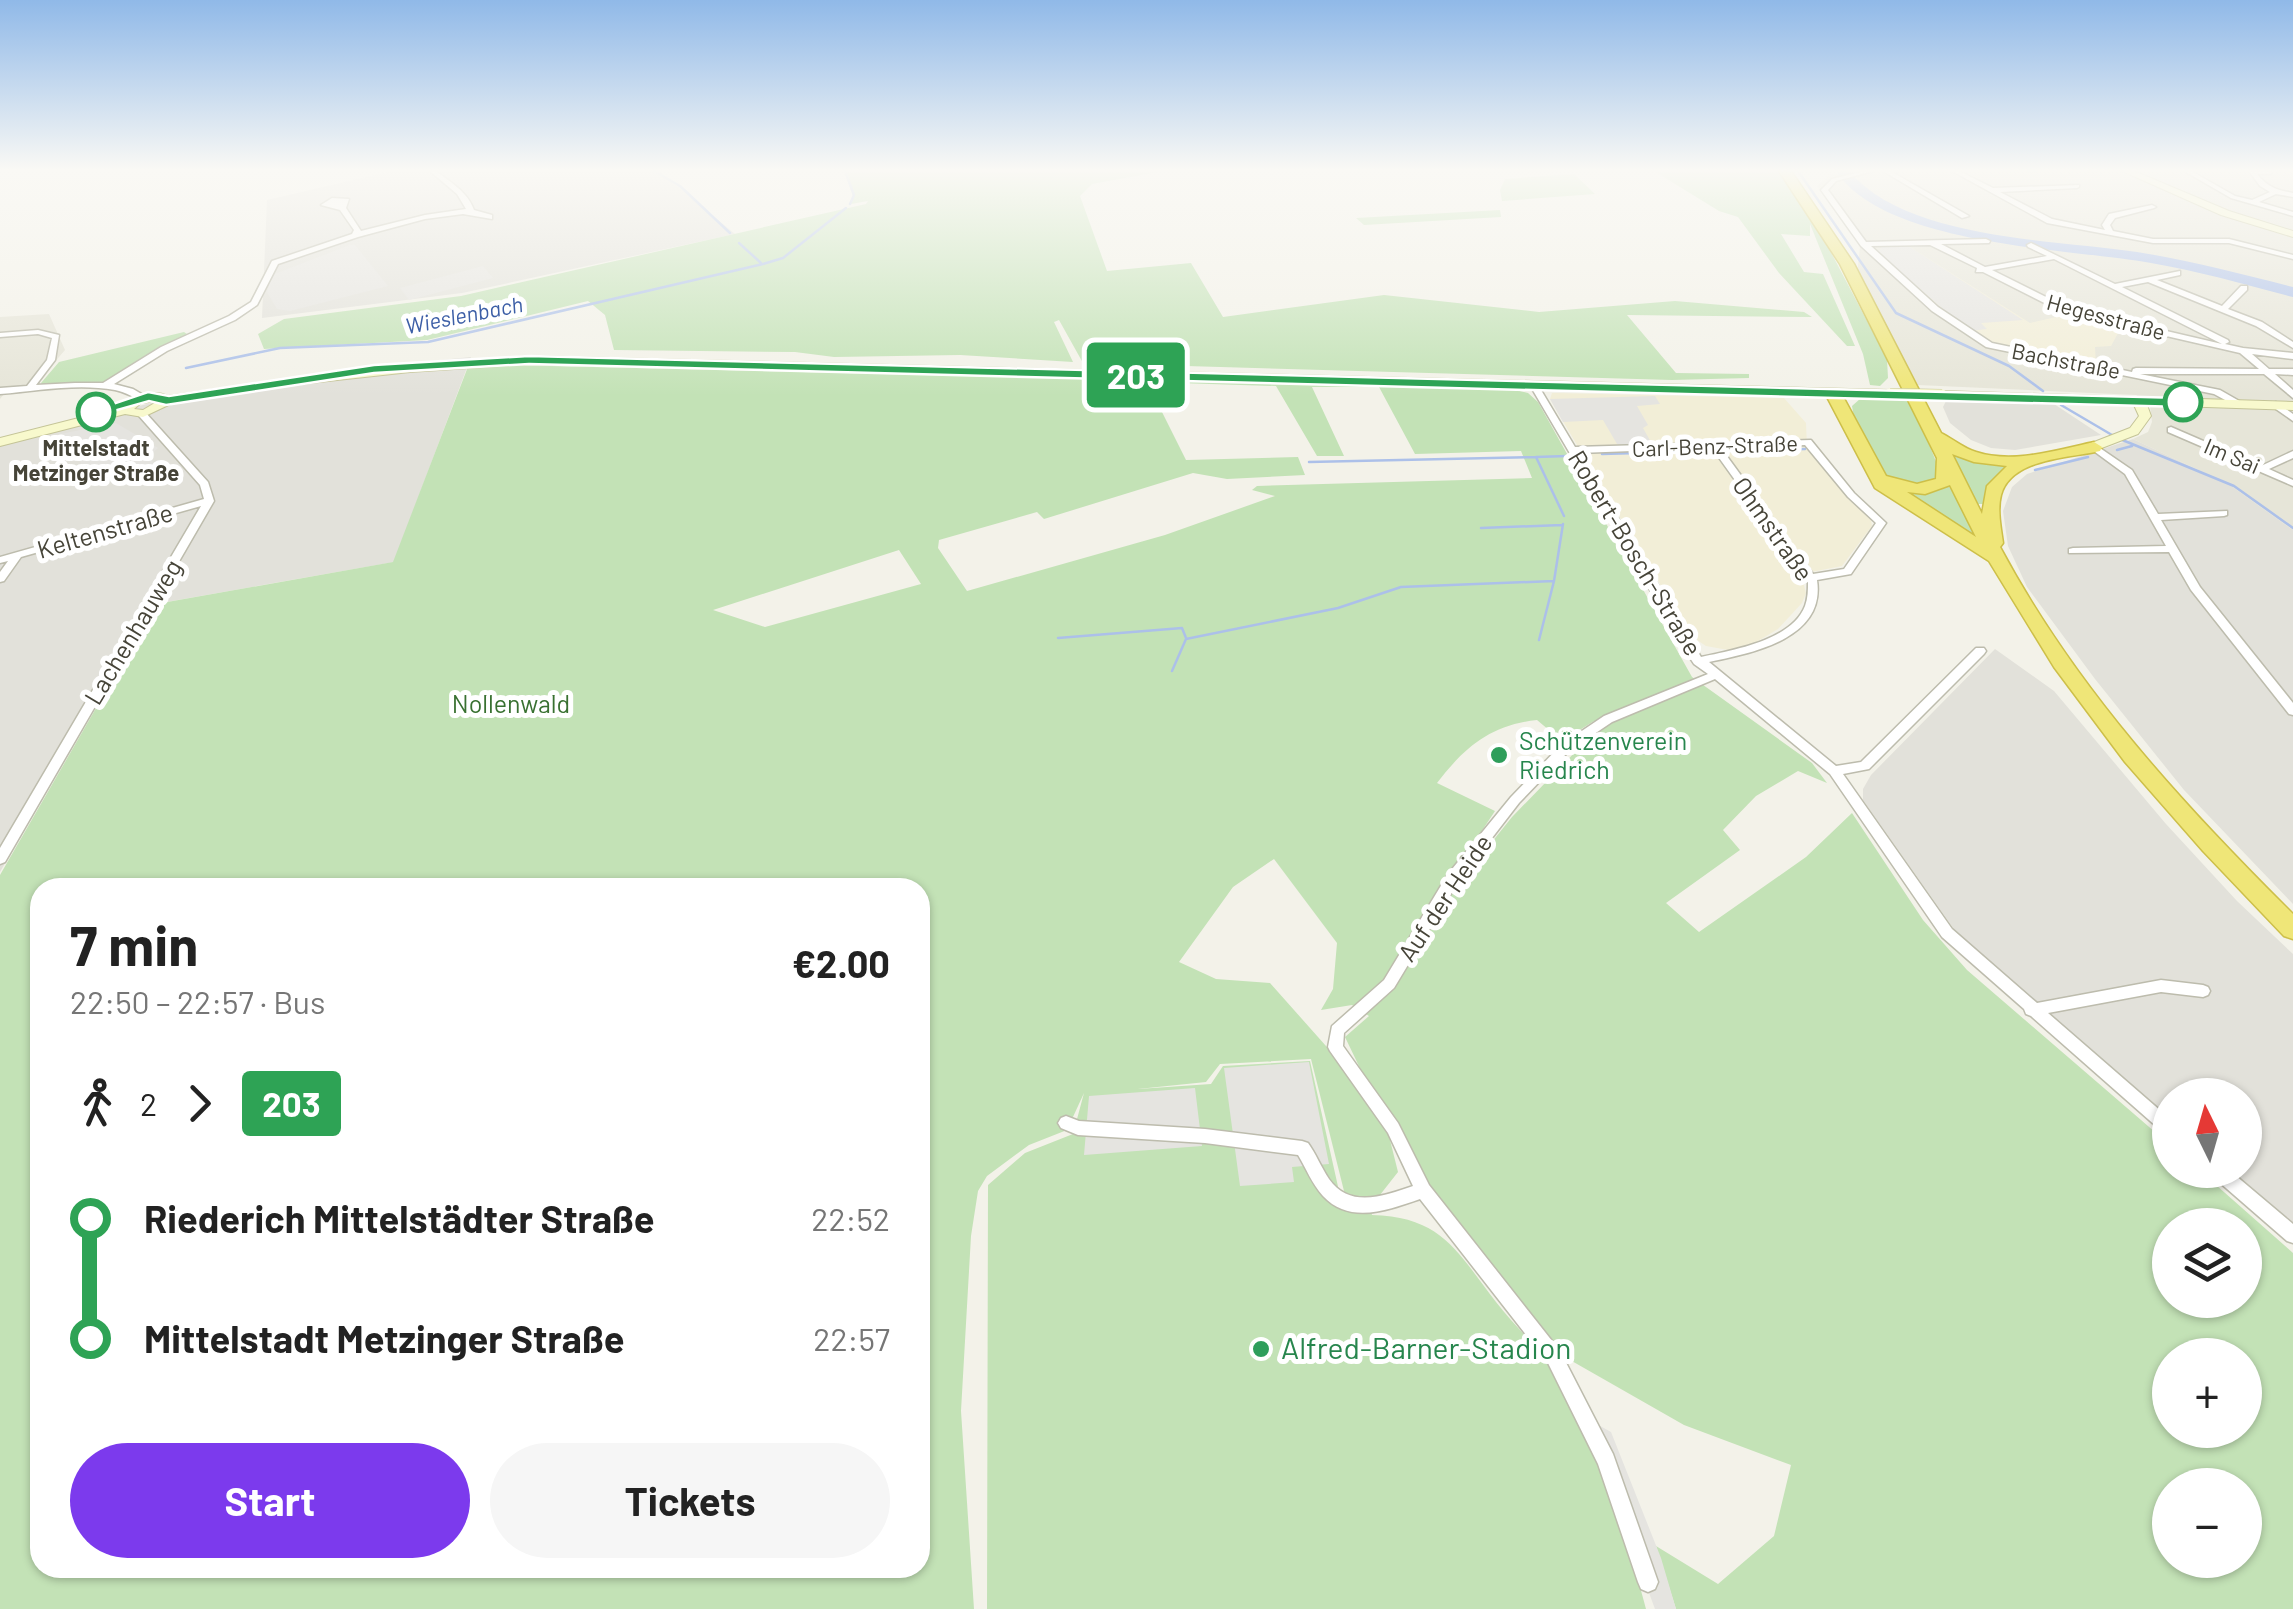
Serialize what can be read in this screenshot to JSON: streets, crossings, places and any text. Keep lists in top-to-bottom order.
{
  "streets": {
    "street": [
      "Hegesstraße",
      "Bachstraße",
      "Carl-Benz-Straße",
      "Im Sai",
      "Ohmstraße",
      "Keltenstraße",
      "Robert-Bosch-Straße",
      "Lachenhauweg",
      "Auf der Heide"
    ]
  },
  "crossings": [
    ["Carl-Benz-Straße", "Ohmstraße"],
    ["Carl-Benz-Straße", "Robert-Bosch-Straße"],
    ["Ohmstraße", "Robert-Bosch-Straße"],
    ["Keltenstraße", "Lachenhauweg"],
    ["Robert-Bosch-Straße", "Auf der Heide"]
  ],
  "water": ["Wieslenbach"],
  "parks": ["Nollenwald"],
  "places": ["Mittelstadt Metzinger Straße", "Schützenverein Riedrich", "Alfred-Barner-Stadion"],
  "lines": ["bus line 203"],
  "north": "top",
  "page": {
    "on_map": "203",
    "heading": ["7 min", "22:50 – 22:57 · Bus", "€2.00"],
    "legs": ["2", "203"],
    "map_buttons": ["+", "−"],
    "list": [
      {
        "name": "Riederich Mittelstädter Straße",
        "value": "22:52"
      },
      {
        "name": "Mittelstadt Metzinger Straße",
        "value": "22:57"
      }
    ],
    "buttons": ["Start", "Tickets"]
  }
}
